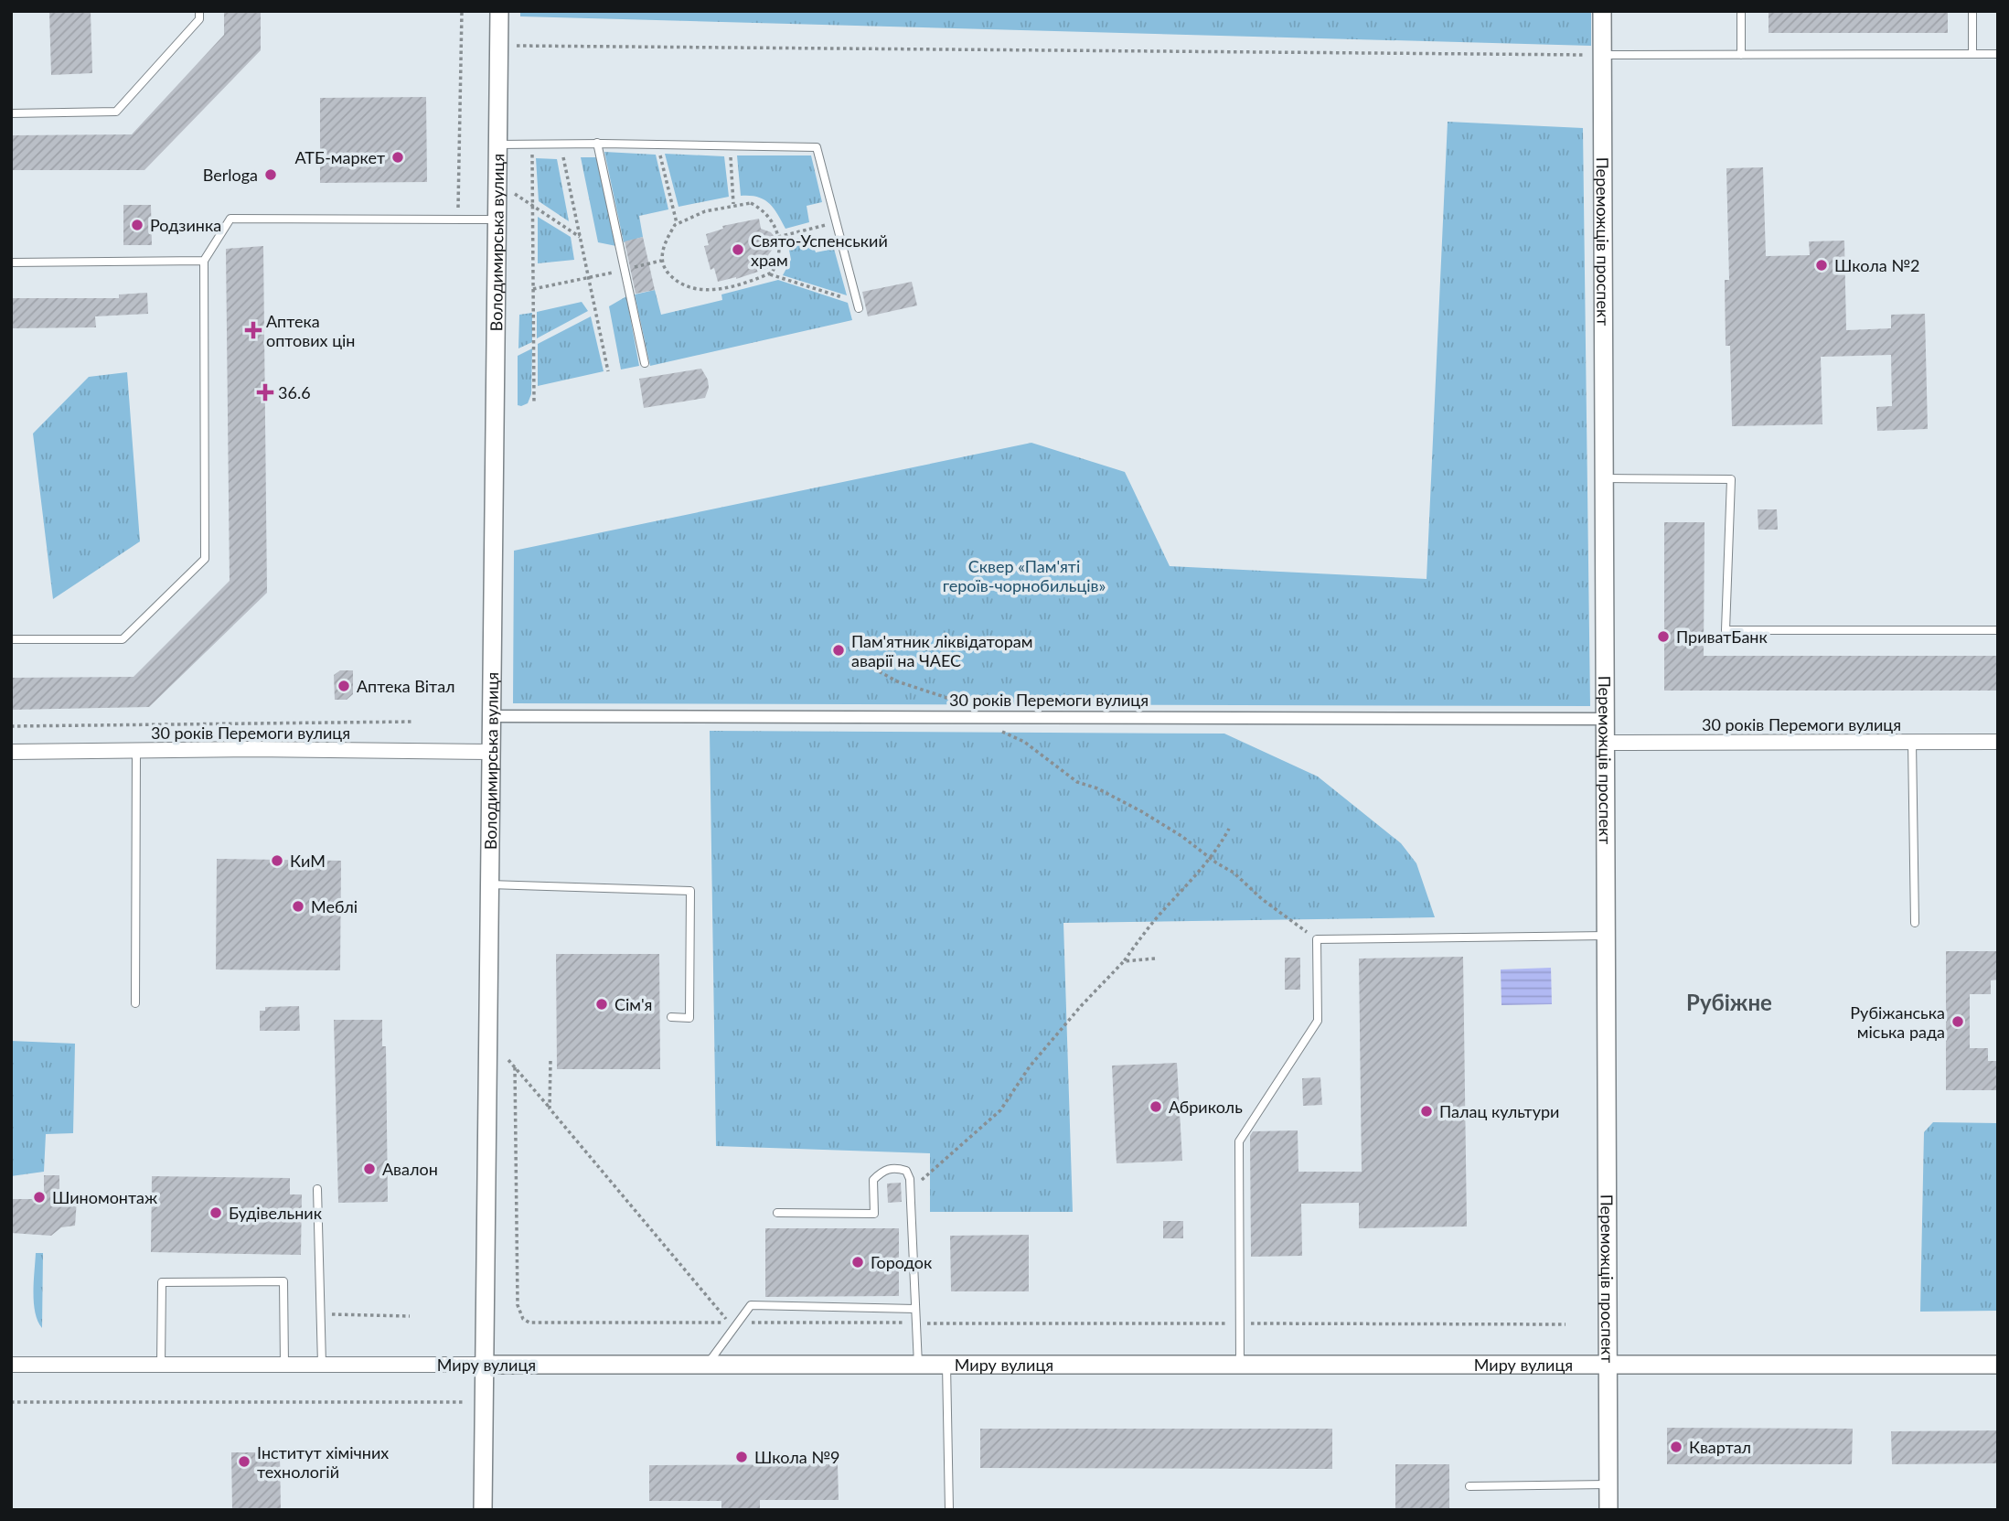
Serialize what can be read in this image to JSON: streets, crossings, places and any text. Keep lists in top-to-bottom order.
{
  "streets": {
    "street": [
      "Володимирська вулиця",
      "Переможців проспект",
      "30 років Перемоги вулиця",
      "Миру вулиця"
    ]
  },
  "crossings": [
    ["Володимирська вулиця", "30 років Перемоги вулиця"],
    ["Володимирська вулиця", "Миру вулиця"],
    ["Переможців проспект", "30 років Перемоги вулиця"],
    ["Переможців проспект", "Миру вулиця"]
  ],
  "districts": ["Рубіжне"],
  "parks": ["Сквер «Пам'яті героїв-чорнобильців»"],
  "places": {
    "other": [
      "АТБ-маркет",
      "Berloga",
      "Родзинка",
      "Свято-Успенський храм",
      "Школа №2",
      "ПриватБанк",
      "Пам'ятник ліквідаторам аварії на ЧАЕС",
      "Аптека Вітал",
      "КиМ",
      "Меблі",
      "Сім'я",
      "Рубіжанська міська рада",
      "Абриколь",
      "Палац культури",
      "Авалон",
      "Шиномонтаж",
      "Будівельник",
      "Городок",
      "Квартал",
      "Школа №9",
      "Інститут хімічних технологій"
    ],
    "health": ["Аптека оптових цін", "36.6"]
  }
}
